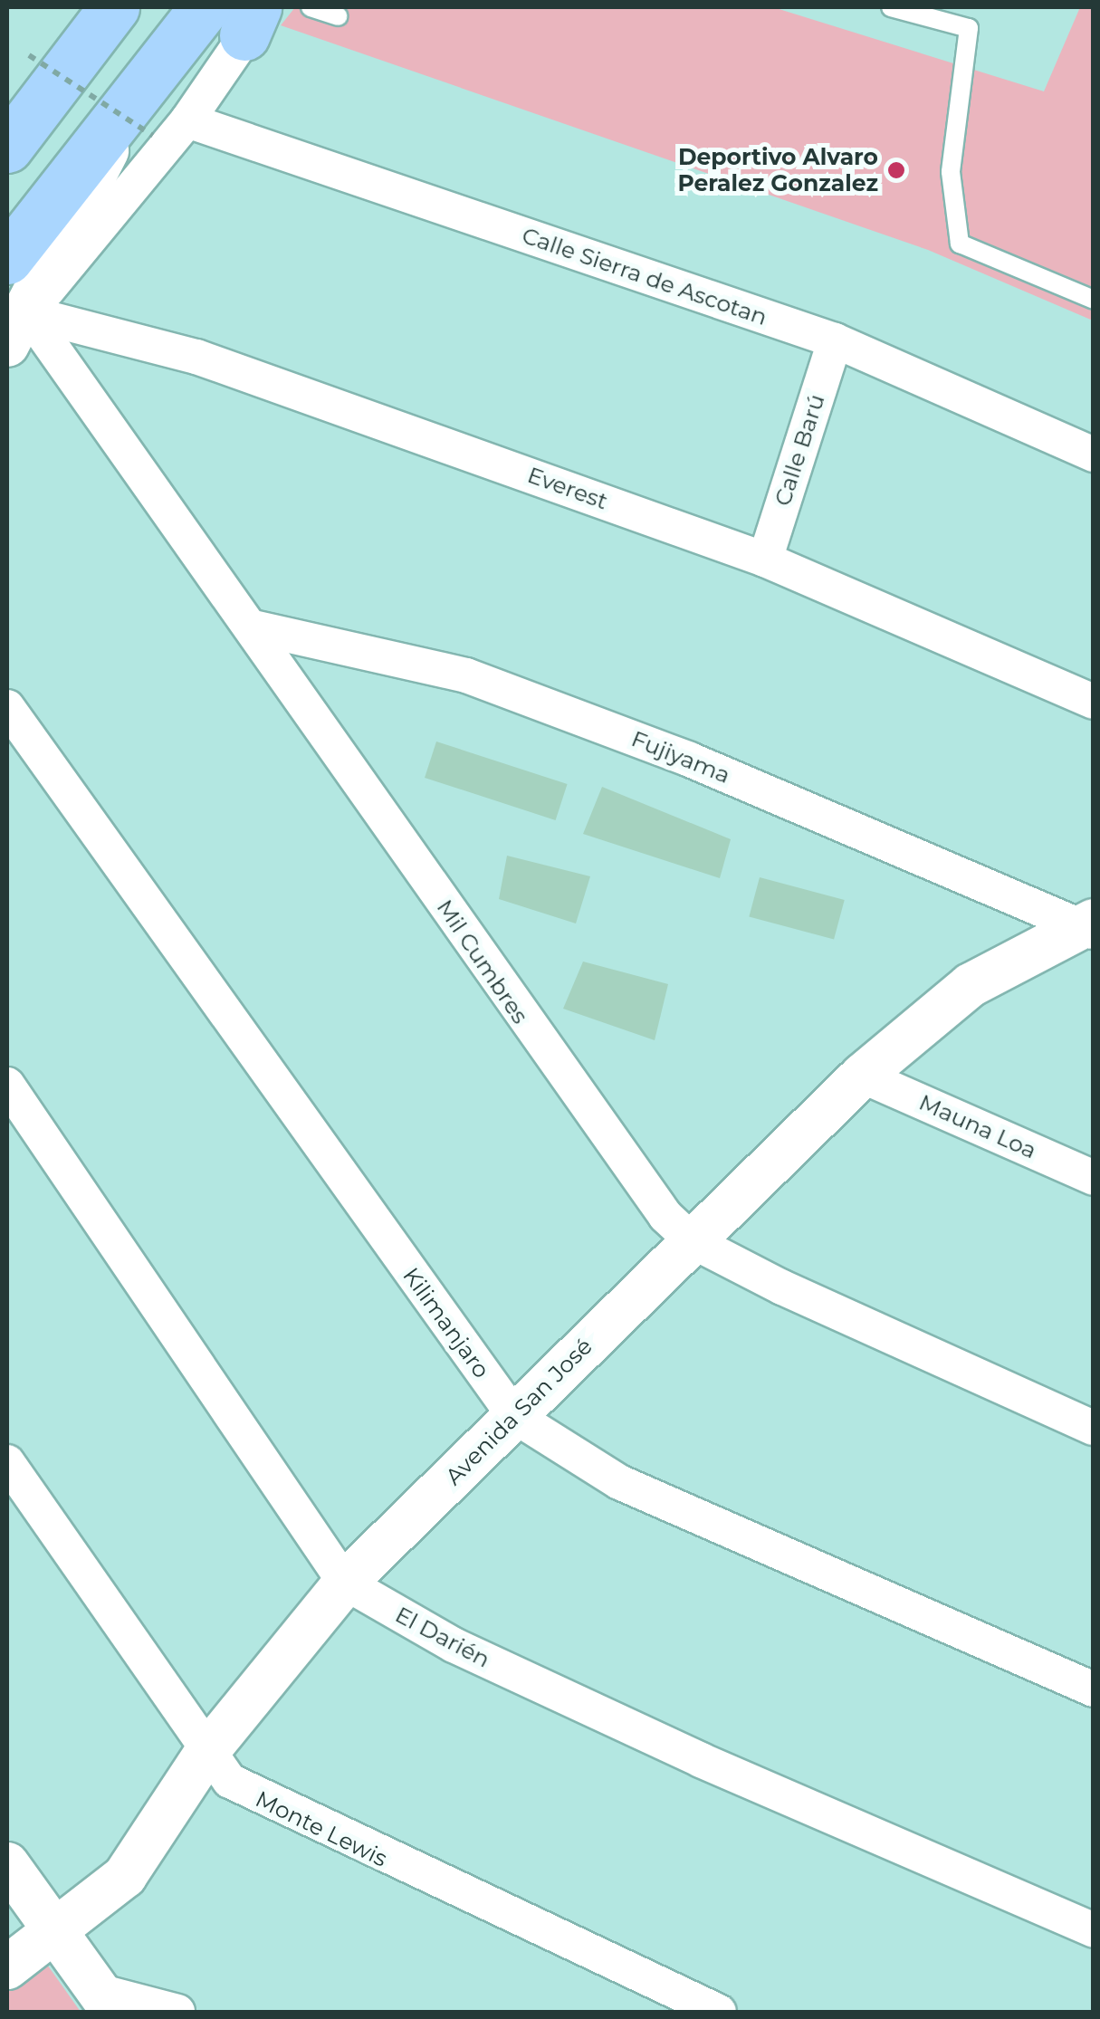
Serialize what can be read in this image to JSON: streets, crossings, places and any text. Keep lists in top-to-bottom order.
{
  "streets": {
    "street": [
      "Calle Sierra de Ascotan",
      "Calle Barú",
      "Everest",
      "Fujiyama",
      "Mil Cumbres",
      "Mauna Loa",
      "Kilimanjaro",
      "Avenida San José",
      "El Darién",
      "Monte Lewis"
    ]
  },
  "crossings": [
    ["Calle Sierra de Ascotan", "Calle Barú"],
    ["Calle Barú", "Everest"],
    ["Everest", "Mil Cumbres"],
    ["Fujiyama", "Mil Cumbres"],
    ["Fujiyama", "Avenida San José"],
    ["Mil Cumbres", "Avenida San José"],
    ["Mauna Loa", "Avenida San José"],
    ["Kilimanjaro", "Avenida San José"],
    ["Avenida San José", "El Darién"],
    ["Avenida San José", "Monte Lewis"]
  ],
  "places": ["Deportivo Alvaro Peralez Gonzalez"]
}
